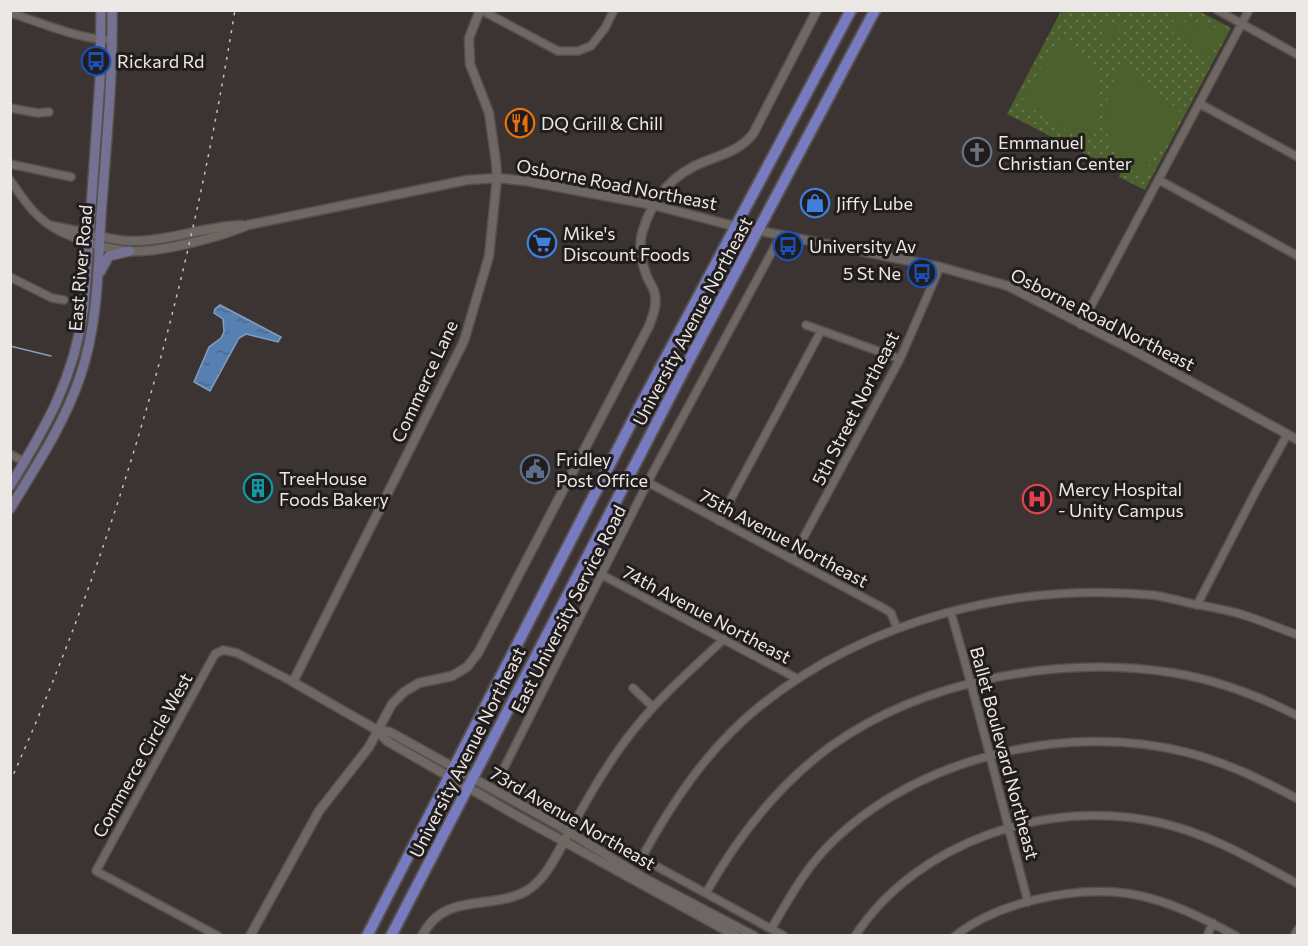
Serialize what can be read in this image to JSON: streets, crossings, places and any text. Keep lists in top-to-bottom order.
{
  "streets": {
    "main road": ["East River Road", "University Avenue Northeast"],
    "street": [
      "Osborne Road Northeast",
      "Commerce Lane",
      "5th Street Northeast",
      "75th Avenue Northeast",
      "East University Service Road",
      "74th Avenue Northeast",
      "Ballet Boulevard Northeast",
      "Commerce Circle West",
      "73rd Avenue Northeast"
    ]
  },
  "crossings": [
    ["Osborne Road Northeast", "East River Road"],
    ["Osborne Road Northeast", "University Avenue Northeast"],
    ["Osborne Road Northeast", "Commerce Lane"],
    ["Osborne Road Northeast", "5th Street Northeast"],
    ["Osborne Road Northeast", "East University Service Road"],
    ["University Avenue Northeast", "73rd Avenue Northeast"],
    ["Commerce Lane", "73rd Avenue Northeast"],
    ["5th Street Northeast", "75th Avenue Northeast"],
    ["75th Avenue Northeast", "East University Service Road"],
    ["East University Service Road", "74th Avenue Northeast"],
    ["East University Service Road", "73rd Avenue Northeast"],
    ["Commerce Circle West", "73rd Avenue Northeast"]
  ],
  "places": {
    "bus stop": ["Rickard Rd", "University Av", "5 St Ne"],
    "restaurant": ["DQ Grill & Chill"],
    "church": ["Emmanuel Christian Center"],
    "shop": ["Jiffy Lube"],
    "supermarket": ["Mike's Discount Foods"],
    "public building": ["Fridley Post Office"],
    "building": ["TreeHouse Foods Bakery"],
    "hospital": ["Mercy Hospital - Unity Campus"]
  }
}
